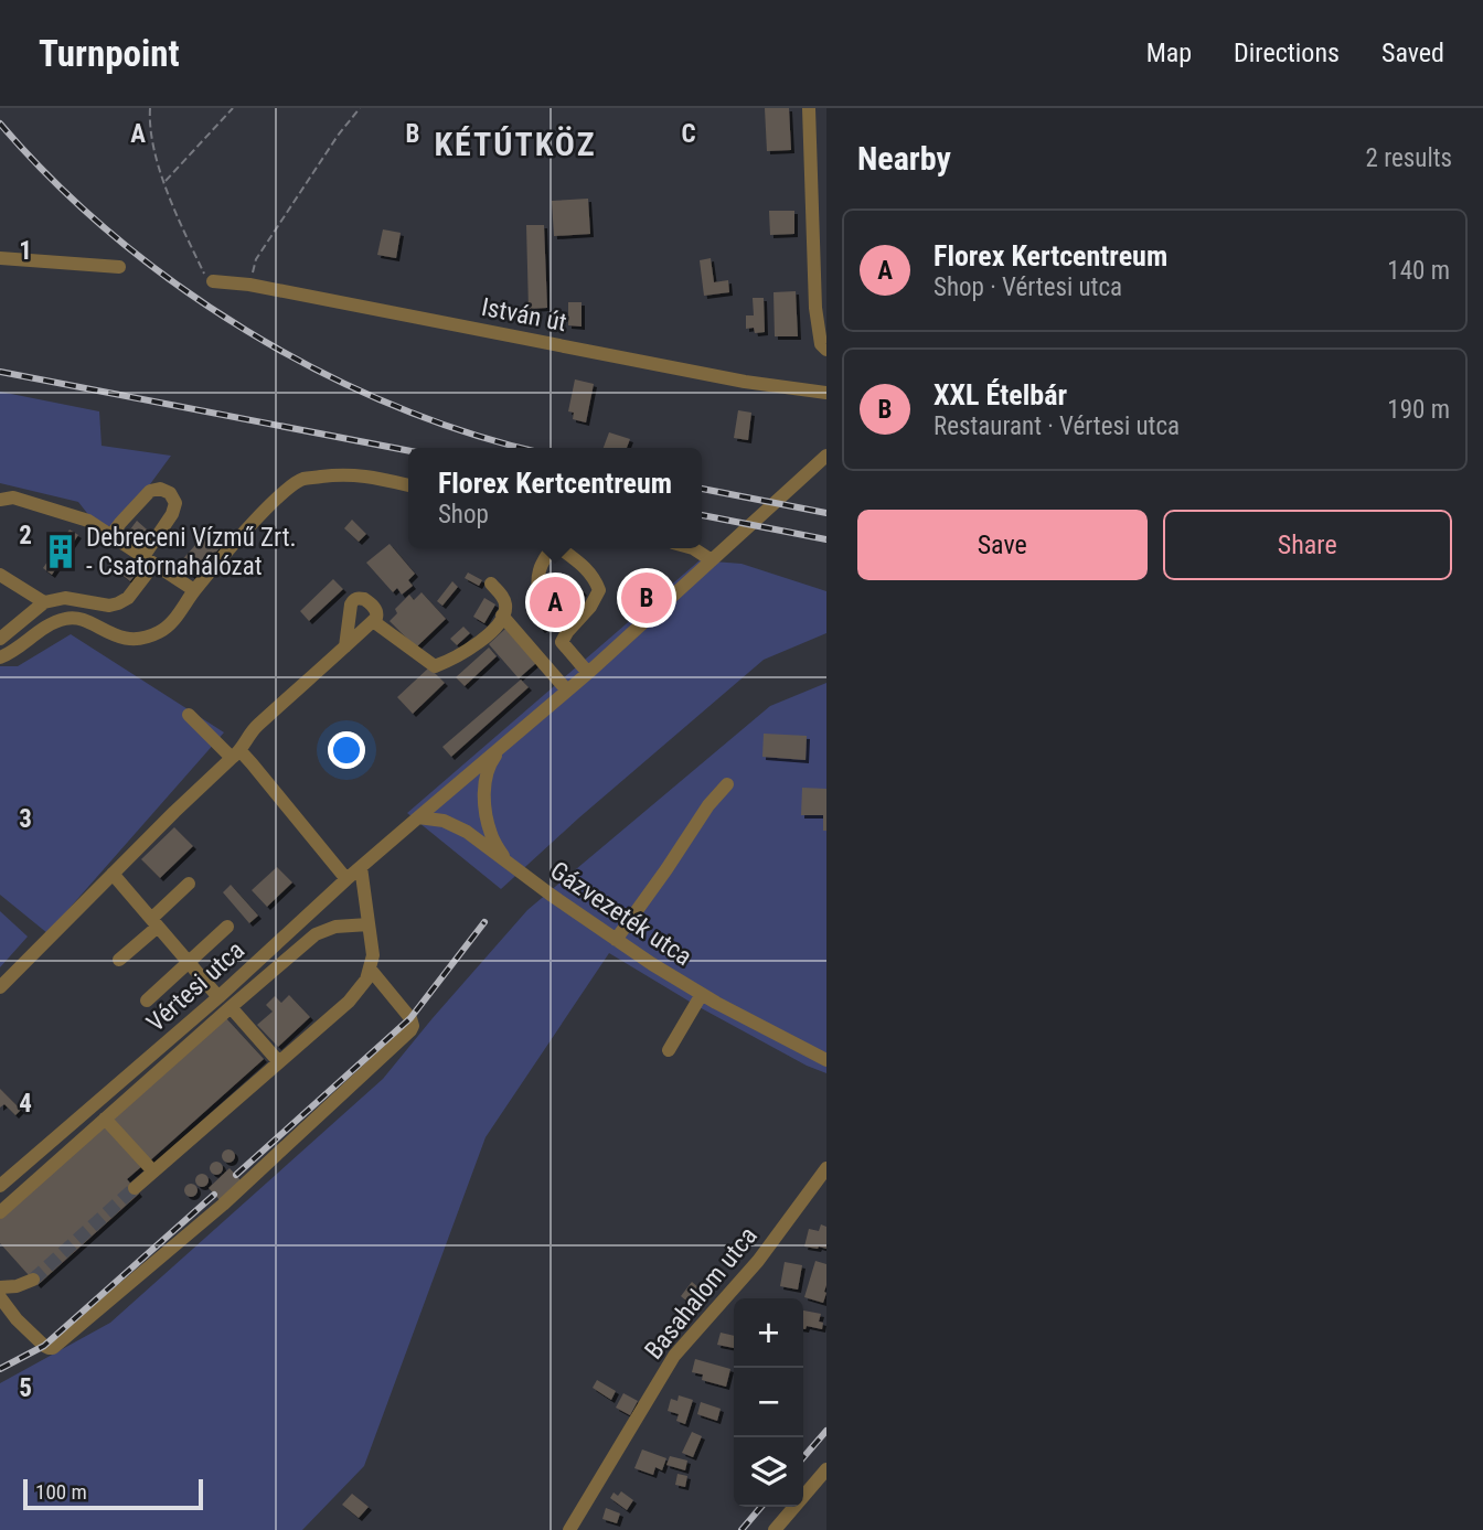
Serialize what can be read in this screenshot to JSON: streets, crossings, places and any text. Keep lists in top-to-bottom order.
{
  "streets": {
    "street": [
      "István út",
      "Gázvezeték utca",
      "Vértesi utca",
      "Basahalom utca"
    ]
  },
  "crossings": [
    ["Gázvezeték utca", "Vértesi utca"]
  ],
  "districts": ["KÉTÚTKÖZ"],
  "places": {
    "building": ["Debreceni Vízmű Zrt. - Csatornahálózat"]
  },
  "scale_bar": "100 m",
  "page": {
    "header": "Turnpoint",
    "nav": ["Map", "Directions", "Saved"],
    "heading": ["Nearby", "2 results"],
    "list": [
      {
        "mark": "A",
        "name": "Florex Kertcentreum",
        "note": "Shop · Vértesi utca",
        "value": "140 m"
      },
      {
        "mark": "B",
        "name": "XXL Ételbár",
        "note": "Restaurant · Vértesi utca",
        "value": "190 m"
      }
    ],
    "popup": ["Florex Kertcentreum", "Shop"],
    "buttons": ["Save", "Share"],
    "pins": ["B", "A"],
    "map_buttons": ["+", "−"],
    "scale": "100 m"
  },
  "grid": {
    "columns": ["A", "B", "C"],
    "rows": [
      "1",
      "2",
      "3",
      "4",
      "5"
    ]
  }
}
